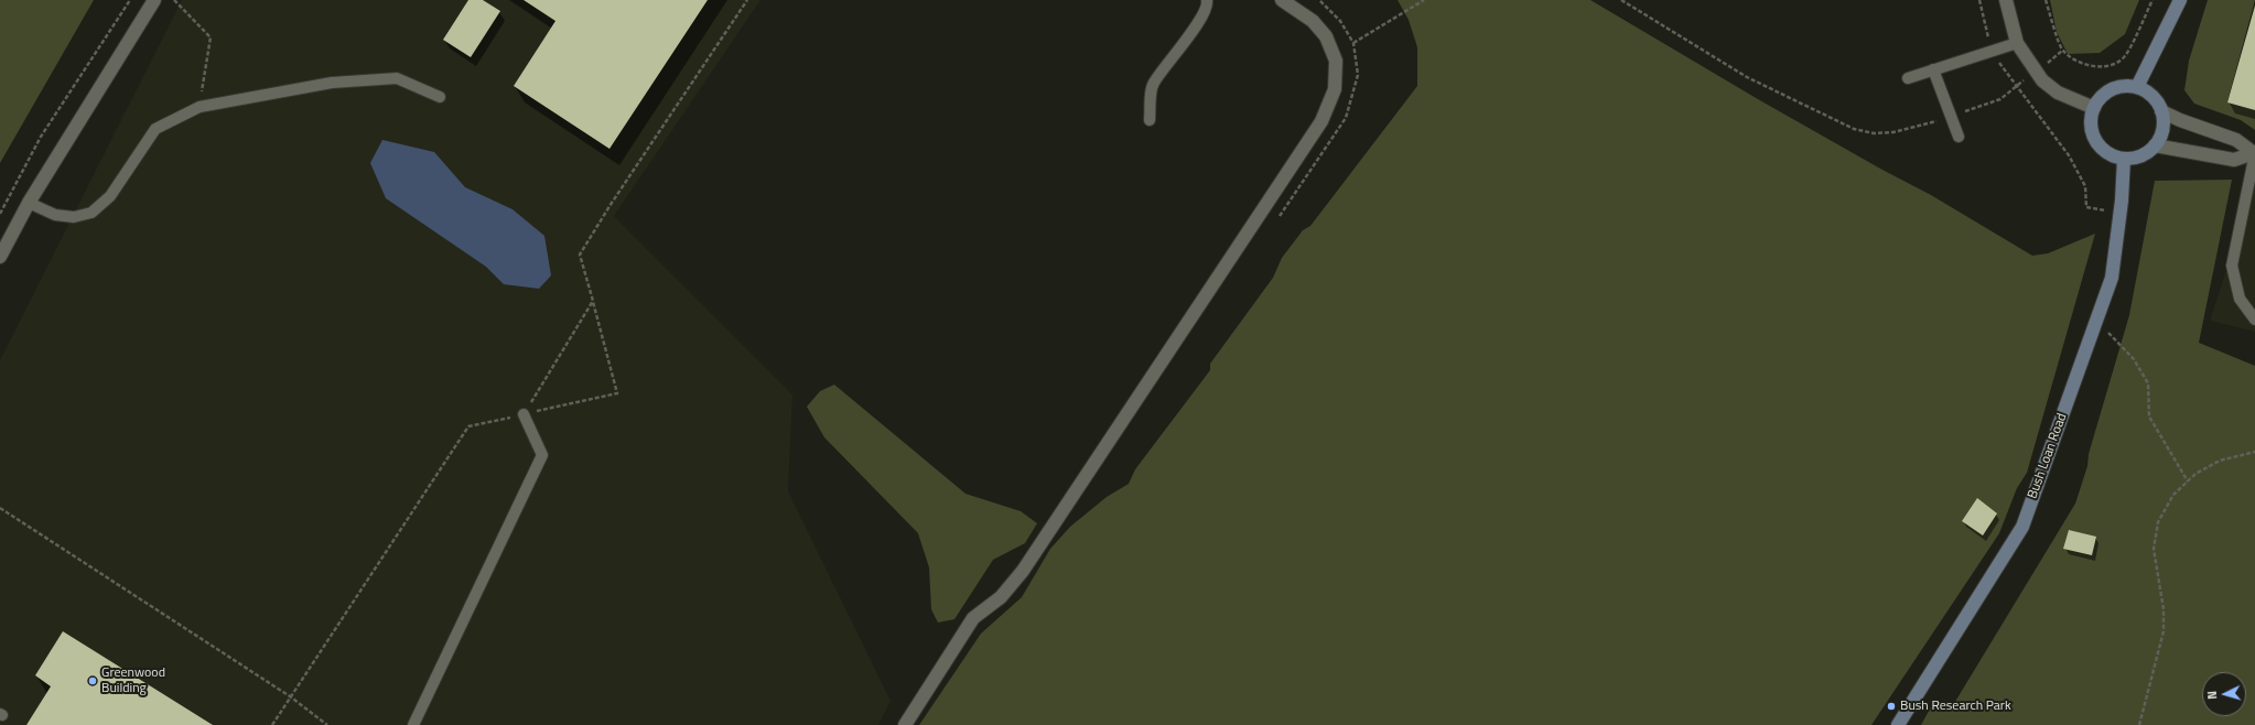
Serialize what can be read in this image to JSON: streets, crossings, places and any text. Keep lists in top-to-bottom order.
{
  "streets": {
    "street": ["Bush Loan Road"]
  },
  "places": ["Greenwood Building", "Bush Research Park"],
  "north": "left"
}
